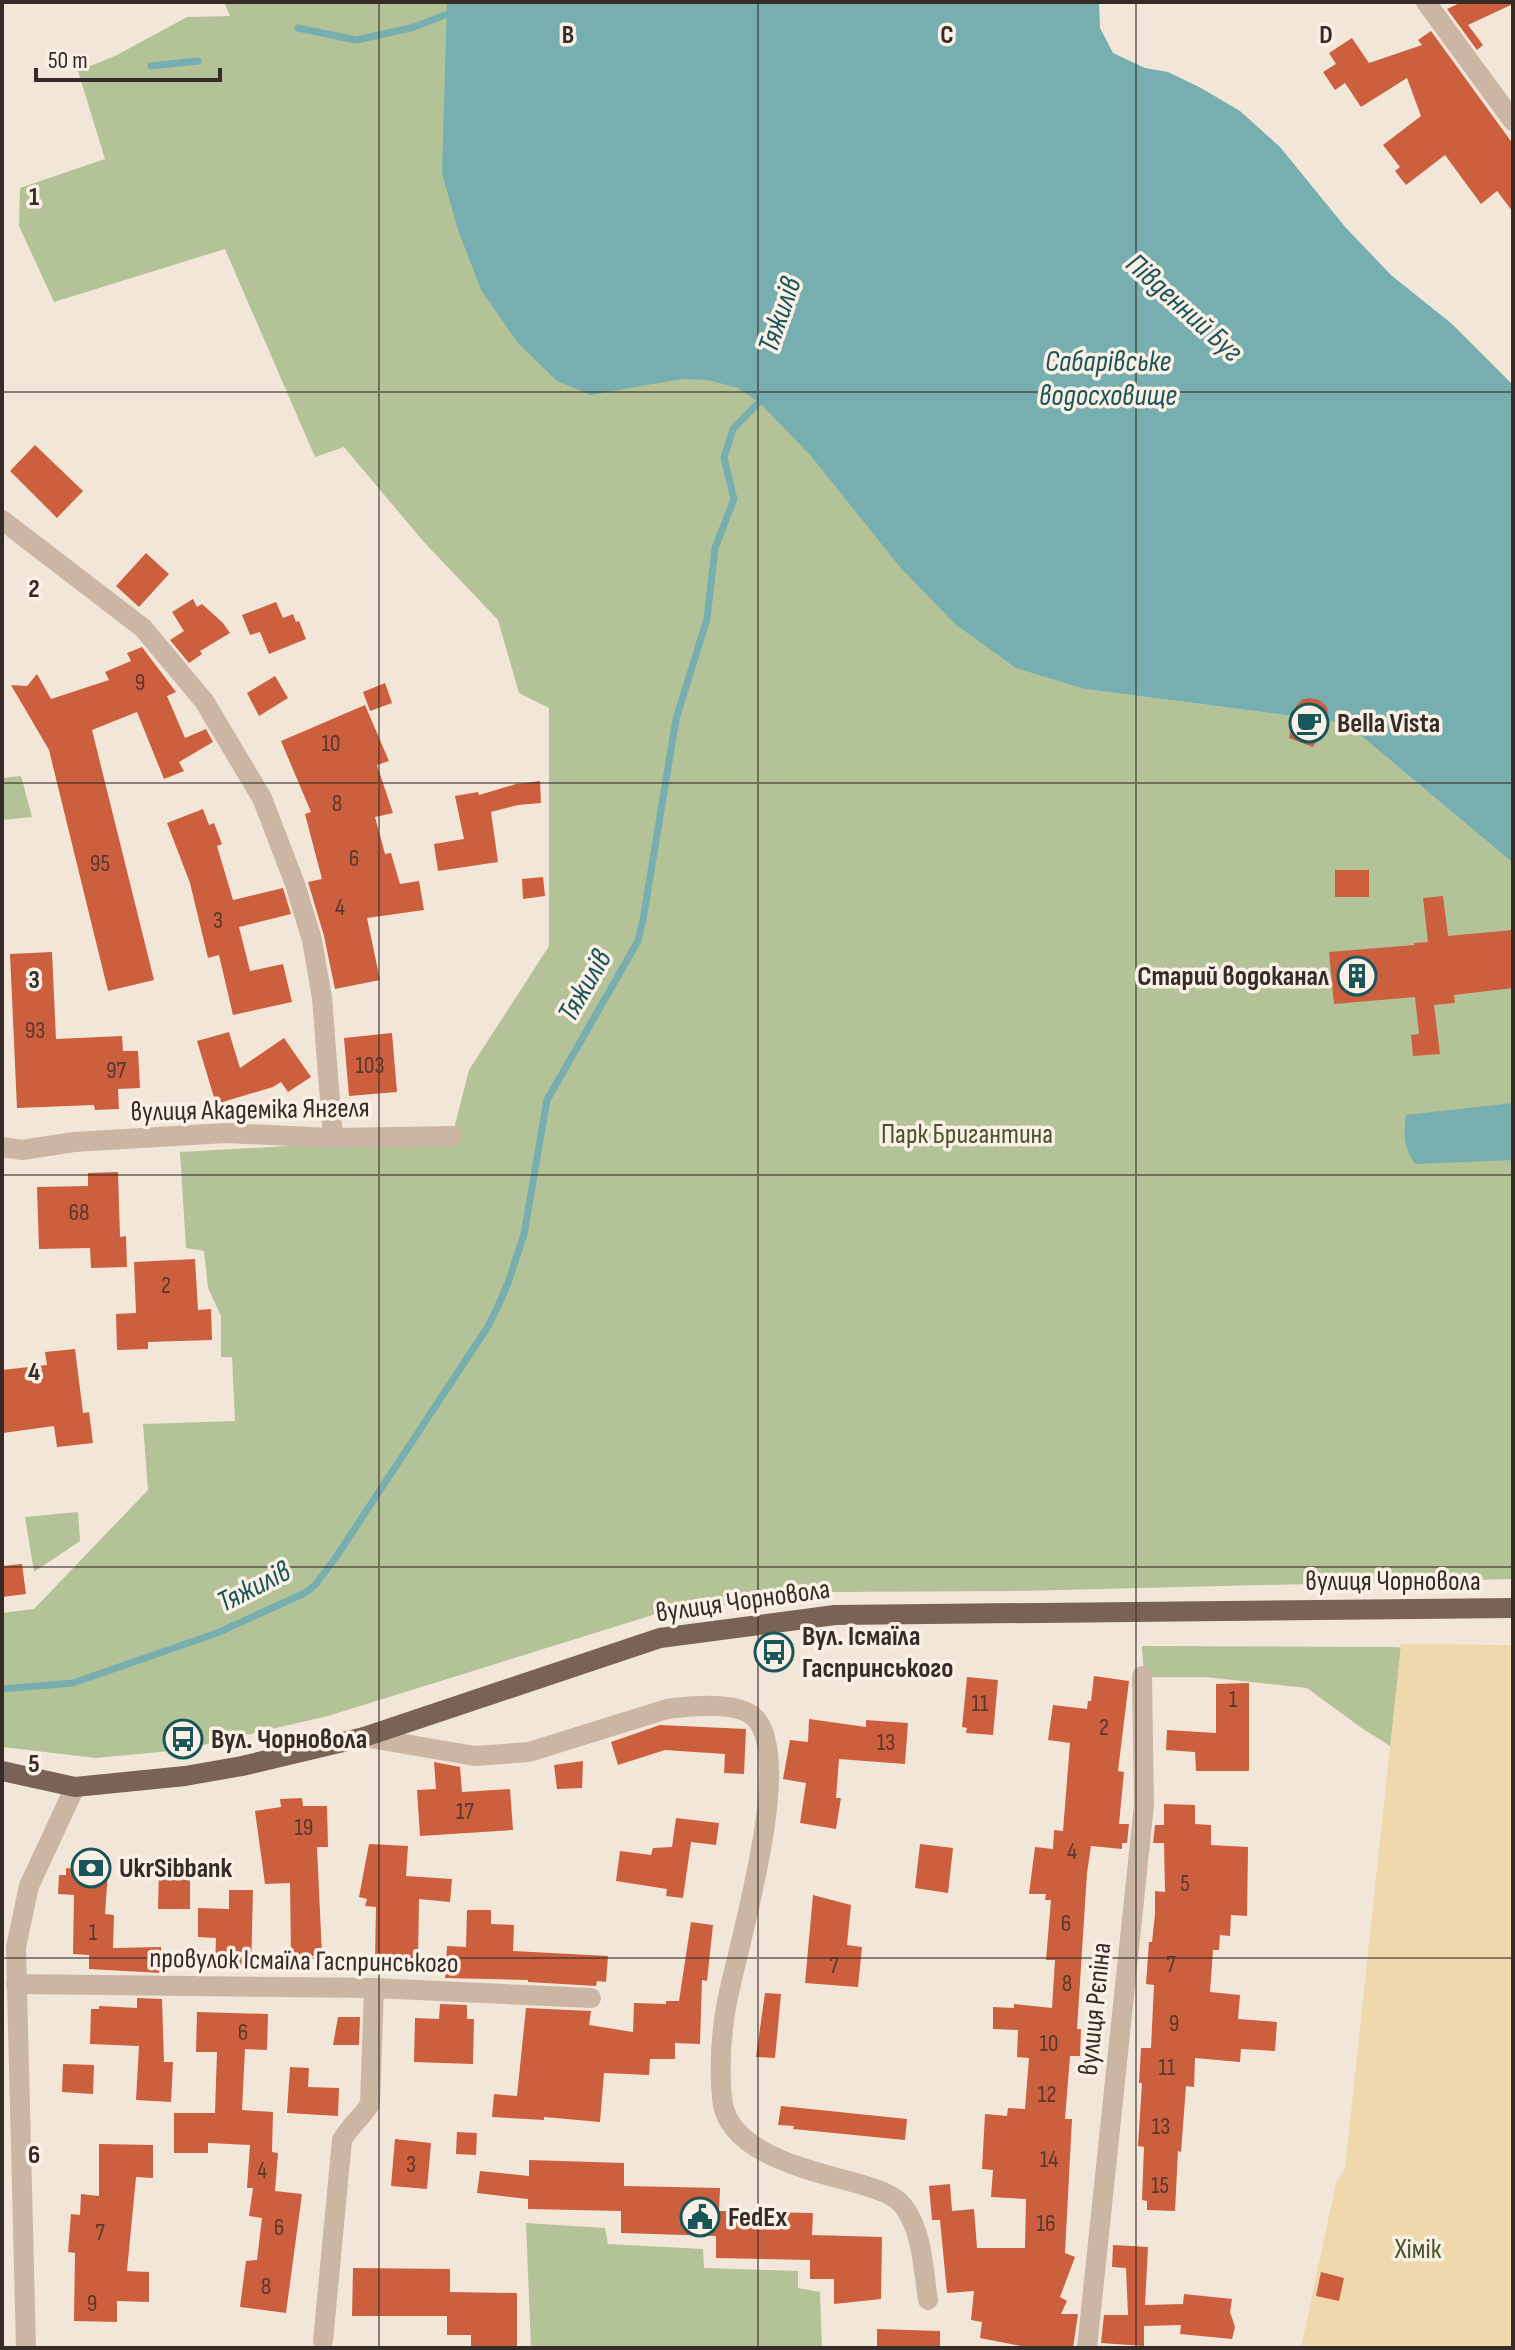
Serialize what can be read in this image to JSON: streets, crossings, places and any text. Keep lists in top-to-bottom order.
{
  "streets": {
    "main road": ["вулиця Чорновола"],
    "street": ["вулиця Академіка Янгеля", "провулок Ісмаїла Гаспринського", "вулиця Рєпіна"]
  },
  "water": ["Південний Буг", "Тяжилів", "Сабарівське водосховище"],
  "parks": ["Парк Бригантина", "Хімік"],
  "places": {
    "cafe": ["Bella Vista"],
    "building": ["Старий водоканал"],
    "bus stop": ["Вул. Ісмаїла Гаспринського", "Вул. Чорновола"],
    "bank": ["UkrSibbank"],
    "public building": ["FedEx"]
  },
  "house_numbers": [
    "9",
    "10",
    "8",
    "6",
    "95",
    "4",
    "3",
    "93",
    "103",
    "97",
    "68",
    "2",
    "1",
    "11",
    "2",
    "13",
    "17",
    "19",
    "4",
    "5",
    "6",
    "1",
    "7",
    "7",
    "8",
    "9",
    "6",
    "10",
    "11",
    "12",
    "13",
    "14",
    "3",
    "4",
    "15",
    "16",
    "6",
    "7",
    "8",
    "9"
  ],
  "scale_bar": "50 m",
  "grid": {
    "columns": ["B", "C", "D"],
    "rows": [
      "1",
      "2",
      "3",
      "4",
      "5",
      "6"
    ]
  }
}
